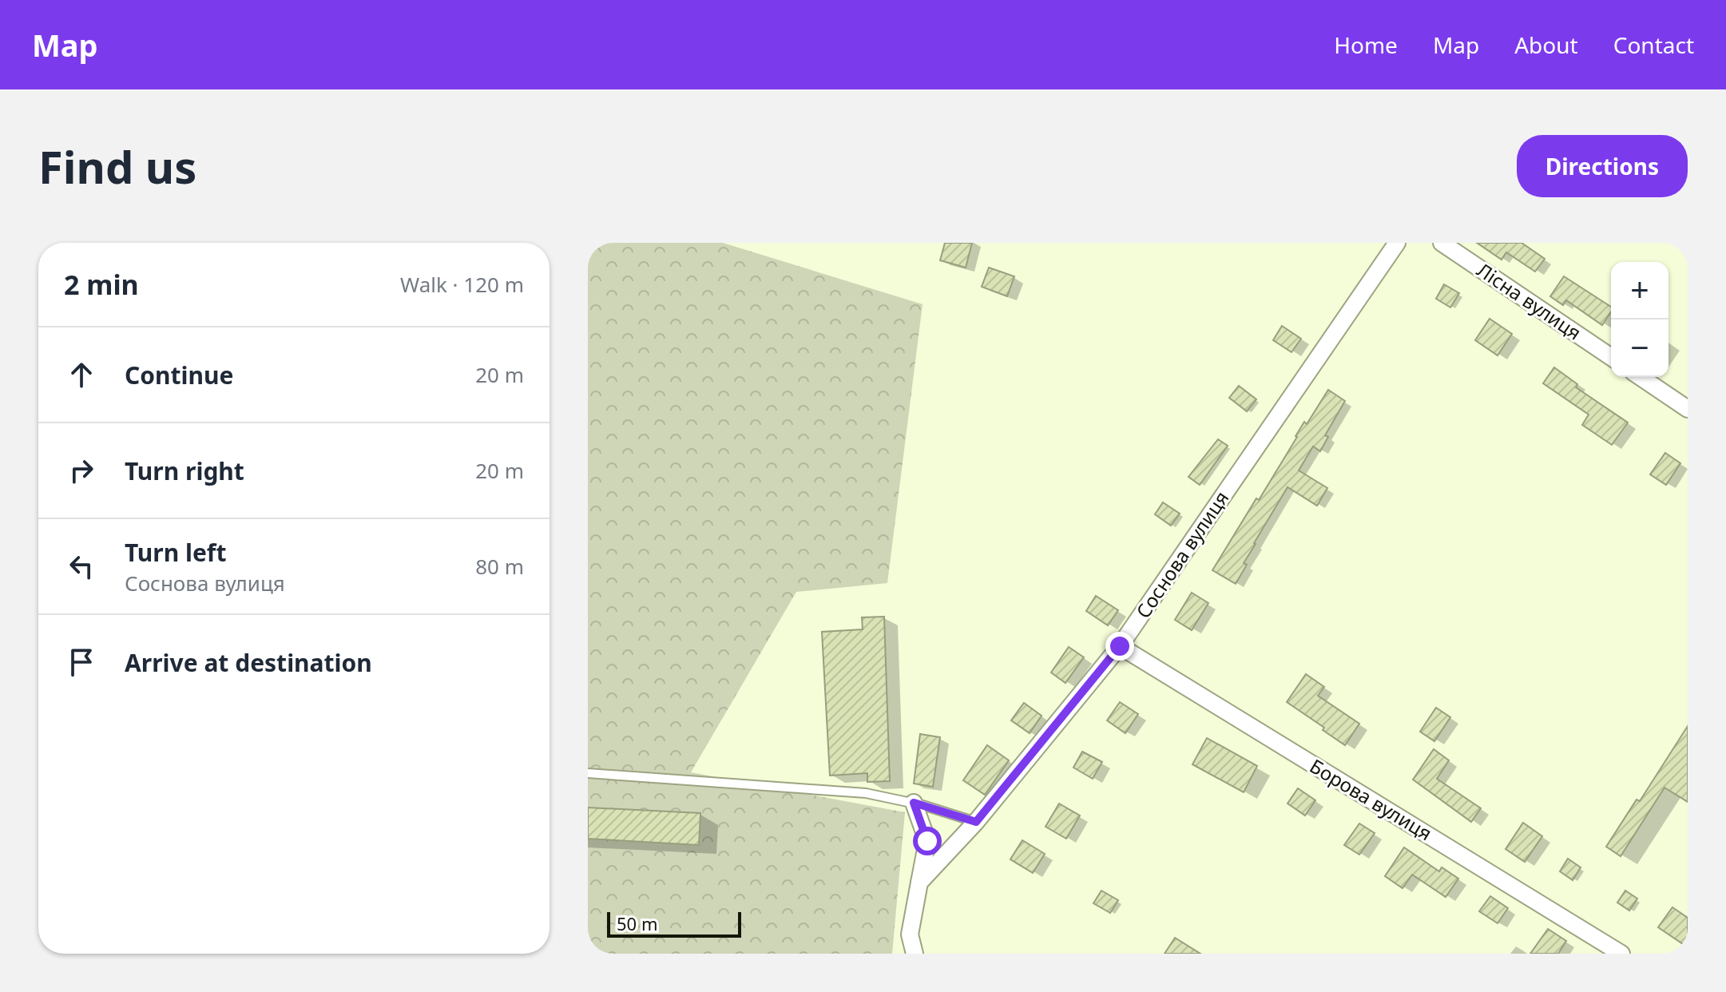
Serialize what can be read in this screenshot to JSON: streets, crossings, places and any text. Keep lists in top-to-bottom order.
{
  "streets": {
    "street": ["Лісна вулиця", "Соснова вулиця", "Борова вулиця"]
  },
  "crossings": [
    ["Соснова вулиця", "Борова вулиця"]
  ],
  "scale_bar": "50 m",
  "page": {
    "header": "Map",
    "nav": [
      "Home",
      "Map",
      "About",
      "Contact"
    ],
    "buttons": "Directions",
    "title": "Find us",
    "heading": ["2 min", "Walk · 120 m"],
    "map_buttons": ["+", "−"],
    "list": [
      ["Continue", "20 m"],
      ["Turn right", "20 m"],
      ["Turn left", "Соснова вулиця", "80 m"],
      "Arrive at destination"
    ],
    "scale": "50 m"
  }
}
